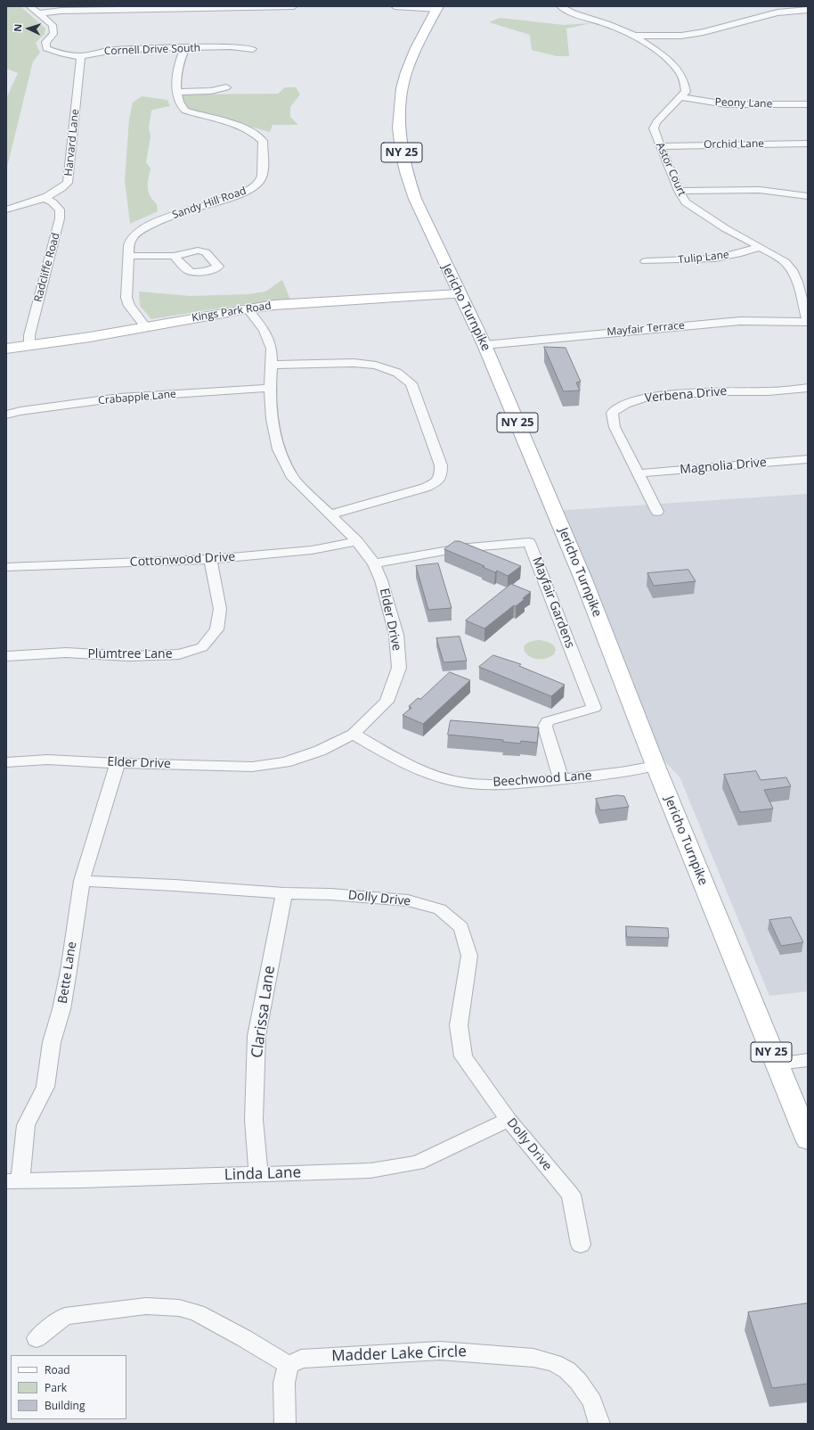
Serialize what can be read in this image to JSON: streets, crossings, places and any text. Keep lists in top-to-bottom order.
{
  "streets": {
    "main road": ["NY 25", "Jericho Turnpike", "Kings Park Road"],
    "street": [
      "Cornell Drive South",
      "Peony Lane",
      "Harvard Lane",
      "Orchid Lane",
      "Astor Court",
      "Sandy Hill Road",
      "Tulip Lane",
      "Radcliffe Road",
      "Mayfair Terrace",
      "Verbena Drive",
      "Crabapple Lane",
      "Magnolia Drive",
      "Cottonwood Drive",
      "Mayfair Gardens",
      "Elder Drive",
      "Plumtree Lane",
      "Beechwood Lane",
      "Dolly Drive",
      "Bette Lane",
      "Clarissa Lane",
      "Linda Lane",
      "Madder Lake Circle"
    ]
  },
  "crossings": [
    ["Cornell Drive South", "Harvard Lane"],
    ["Cornell Drive South", "Sandy Hill Road"],
    ["Peony Lane", "Astor Court"],
    ["Harvard Lane", "Radcliffe Road"],
    ["Orchid Lane", "Astor Court"],
    ["Astor Court", "Tulip Lane"],
    ["Astor Court", "Mayfair Terrace"],
    ["Sandy Hill Road", "Kings Park Road"],
    ["Radcliffe Road", "Kings Park Road"],
    ["Jericho Turnpike", "Kings Park Road"],
    ["Jericho Turnpike", "Mayfair Terrace"],
    ["Jericho Turnpike", "Beechwood Lane"],
    ["Kings Park Road", "Elder Drive"],
    ["Verbena Drive", "Magnolia Drive"],
    ["Crabapple Lane", "Elder Drive"],
    ["Cottonwood Drive", "Elder Drive"],
    ["Cottonwood Drive", "Plumtree Lane"],
    ["Mayfair Gardens", "Elder Drive"],
    ["Mayfair Gardens", "Beechwood Lane"],
    ["Elder Drive", "Beechwood Lane"],
    ["Elder Drive", "Bette Lane"],
    ["Dolly Drive", "Bette Lane"],
    ["Dolly Drive", "Clarissa Lane"],
    ["Dolly Drive", "Linda Lane"],
    ["Bette Lane", "Linda Lane"],
    ["Clarissa Lane", "Linda Lane"]
  ],
  "legend": ["Road", "Park", "Building"],
  "north": "left"
}
